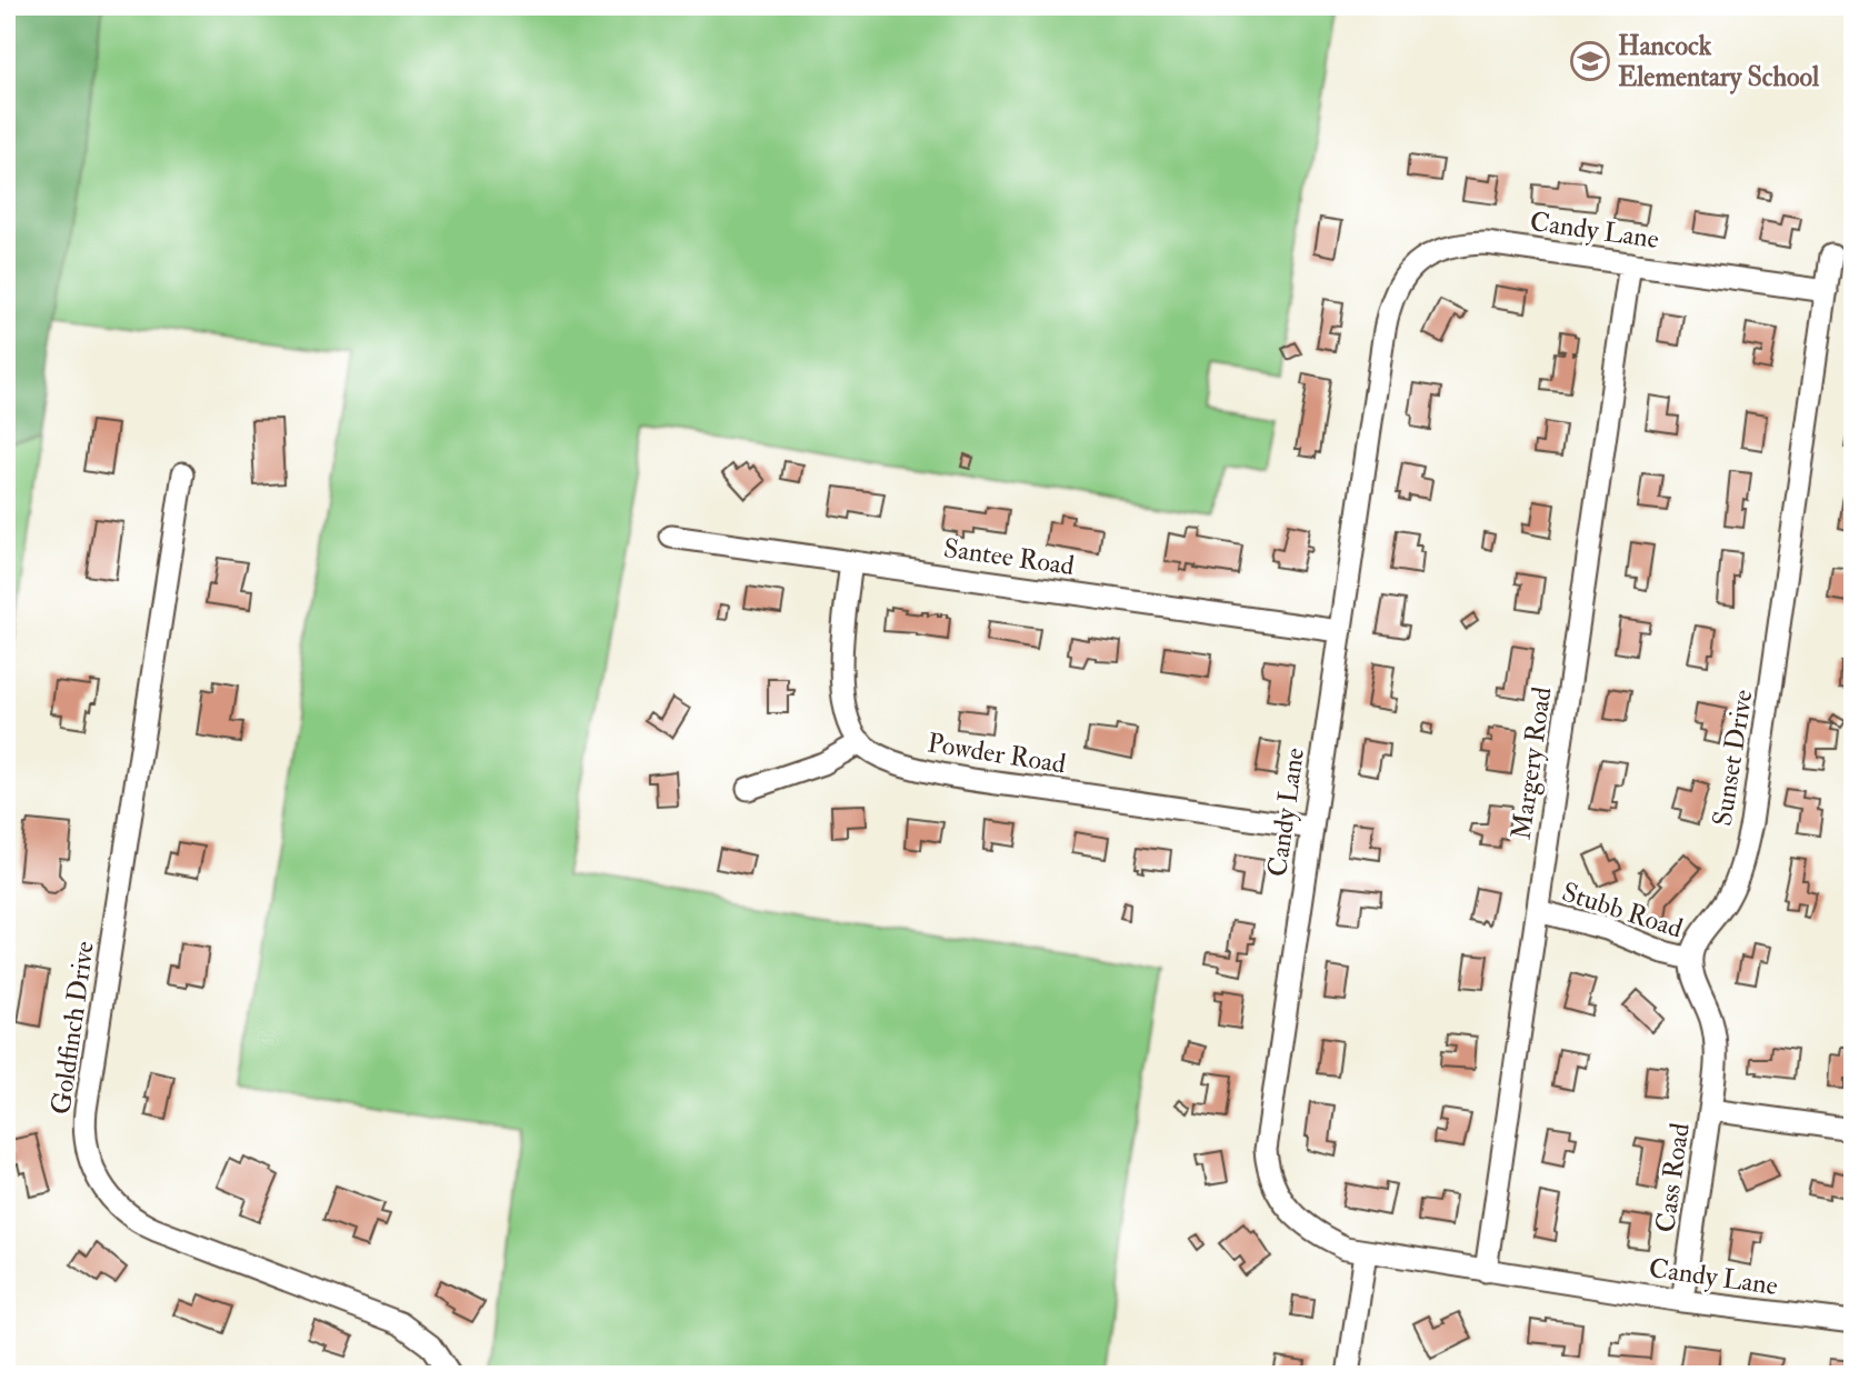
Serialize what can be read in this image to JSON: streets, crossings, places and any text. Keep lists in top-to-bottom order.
{
  "streets": {
    "street": [
      "Candy Lane",
      "Santee Road",
      "Powder Road",
      "Sunset Drive",
      "Margery Road",
      "Stubb Road",
      "Goldfinch Drive",
      "Cass Road"
    ]
  },
  "crossings": [
    ["Candy Lane", "Santee Road"],
    ["Candy Lane", "Powder Road"],
    ["Candy Lane", "Sunset Drive"],
    ["Candy Lane", "Margery Road"],
    ["Candy Lane", "Cass Road"],
    ["Sunset Drive", "Stubb Road"],
    ["Margery Road", "Stubb Road"]
  ],
  "places": {
    "school or university": ["Hancock Elementary School"]
  }
}
